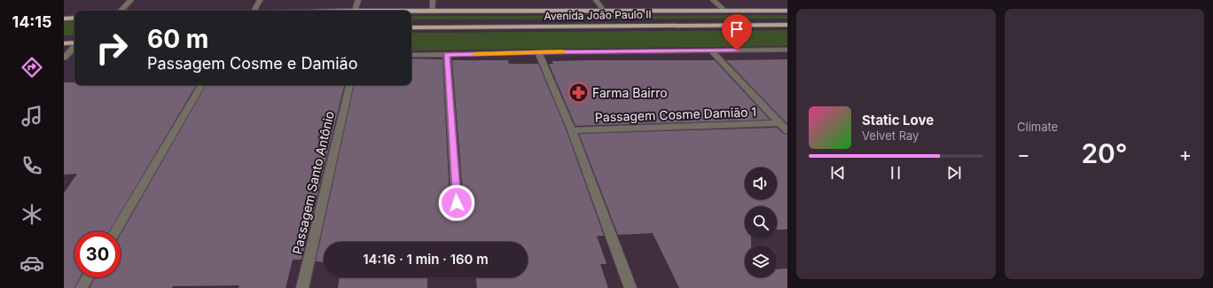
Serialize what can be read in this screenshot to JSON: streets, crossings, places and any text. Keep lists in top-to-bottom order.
{
  "streets": {
    "main road": ["Avenida João Paulo II"],
    "street": ["Passagem Cosme Damião 1", "Passagem Santo Antônio"]
  },
  "places": {
    "pharmacy": ["Farma Bairro"]
  },
  "page": {
    "tabs": "14:15",
    "tile": "Climate",
    "turn": ["60 m", "Passagem Cosme e Damião"],
    "song": ["Static Love", "Velvet Ray"],
    "heat": ["−", "20°", "+"],
    "limit": "30",
    "trip": "14:16 · 1 min · 160 m"
  }
}
